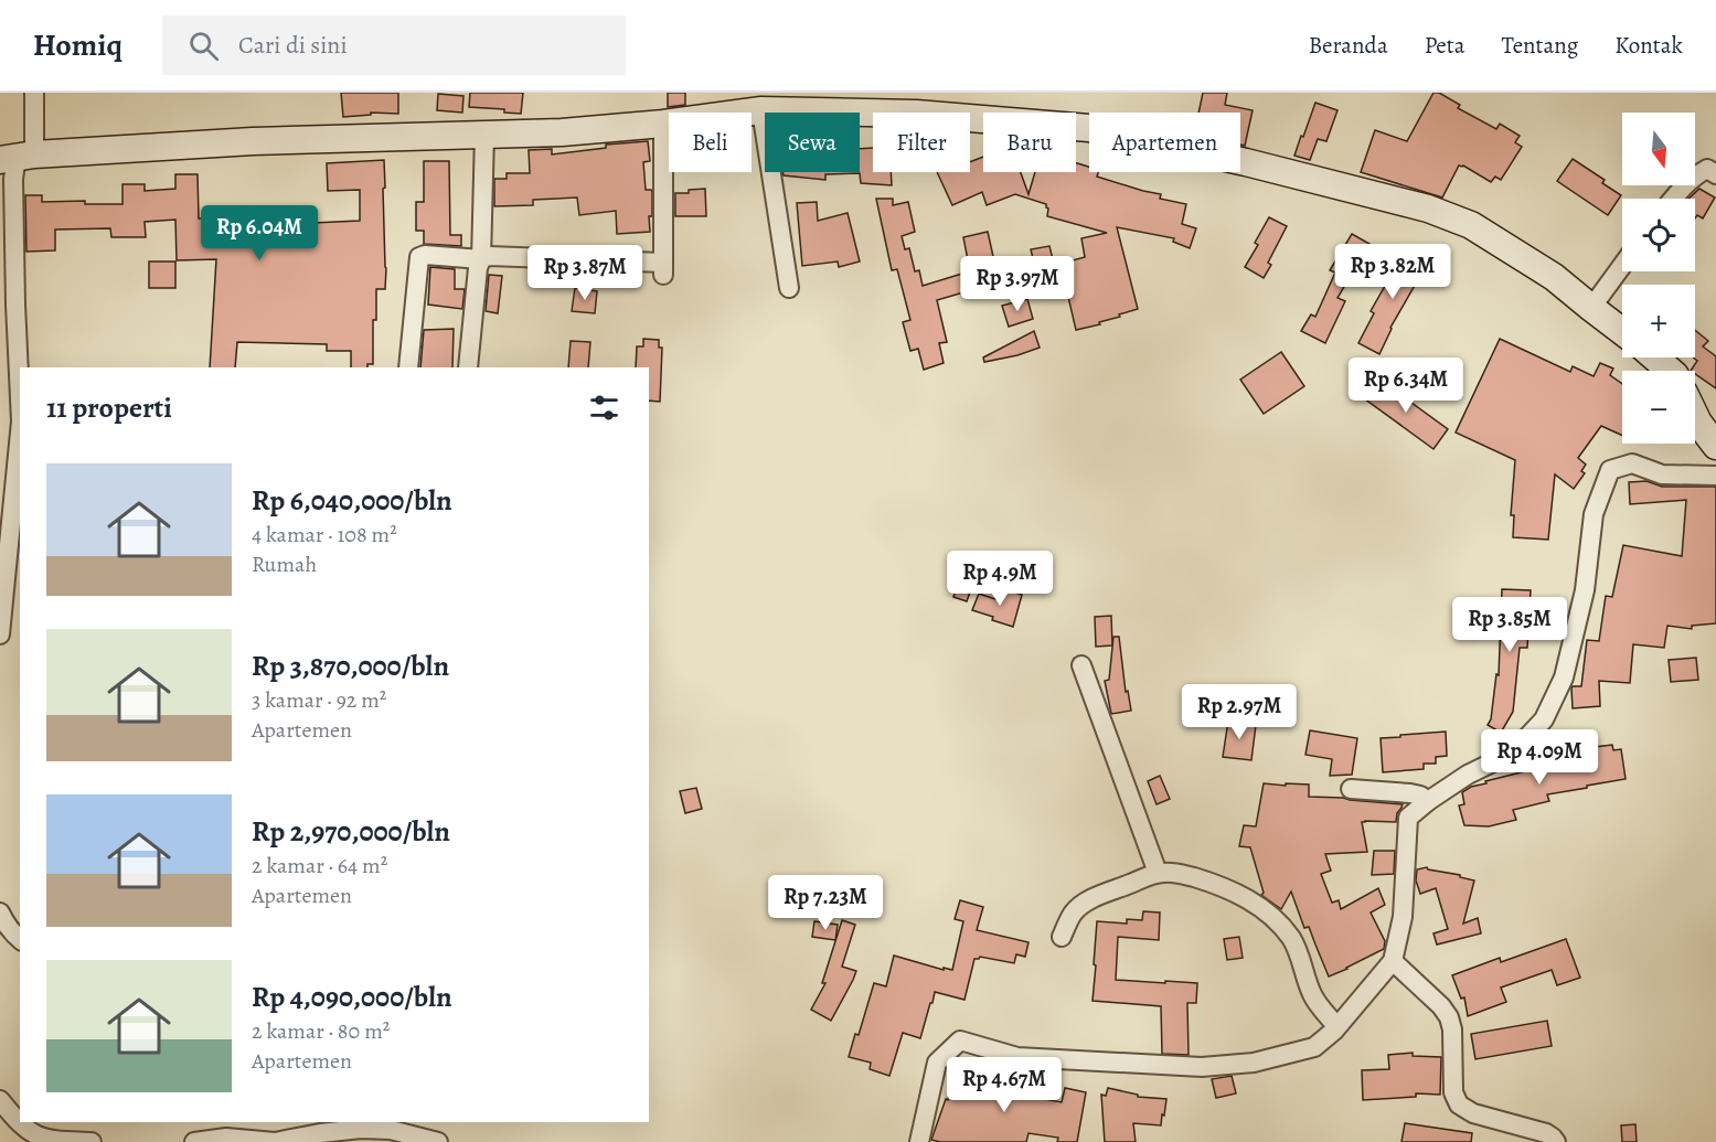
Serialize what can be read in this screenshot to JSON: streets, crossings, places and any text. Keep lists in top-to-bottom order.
{
  "north": "bottom",
  "page": {
    "header": "Homiq",
    "search": "Cari di sini",
    "nav": [
      "Beranda",
      "Peta",
      "Tentang",
      "Kontak"
    ],
    "map_buttons": ["+", "−"],
    "chip": [
      "Beli",
      "Sewa",
      "Filter",
      "Baru",
      "Apartemen"
    ],
    "price": [
      "Rp 6.04M",
      "Rp 3.82M",
      "Rp 3.87M",
      "Rp 3.97M",
      "Rp 6.34M",
      "Rp 4.9M",
      "Rp 3.85M",
      "Rp 2.97M",
      "Rp 4.09M",
      "Rp 7.23M",
      "Rp 4.67M"
    ],
    "heading": "11 properti",
    "list": [
      {
        "name": "Rp 6,040,000/bln",
        "note": "4 kamar · 108 m² · Rumah"
      },
      {
        "name": "Rp 3,870,000/bln",
        "note": "3 kamar · 92 m² · Apartemen"
      },
      {
        "name": "Rp 2,970,000/bln",
        "note": "2 kamar · 64 m² · Apartemen"
      },
      {
        "name": "Rp 4,090,000/bln",
        "note": "2 kamar · 80 m² · Apartemen"
      }
    ]
  }
}
